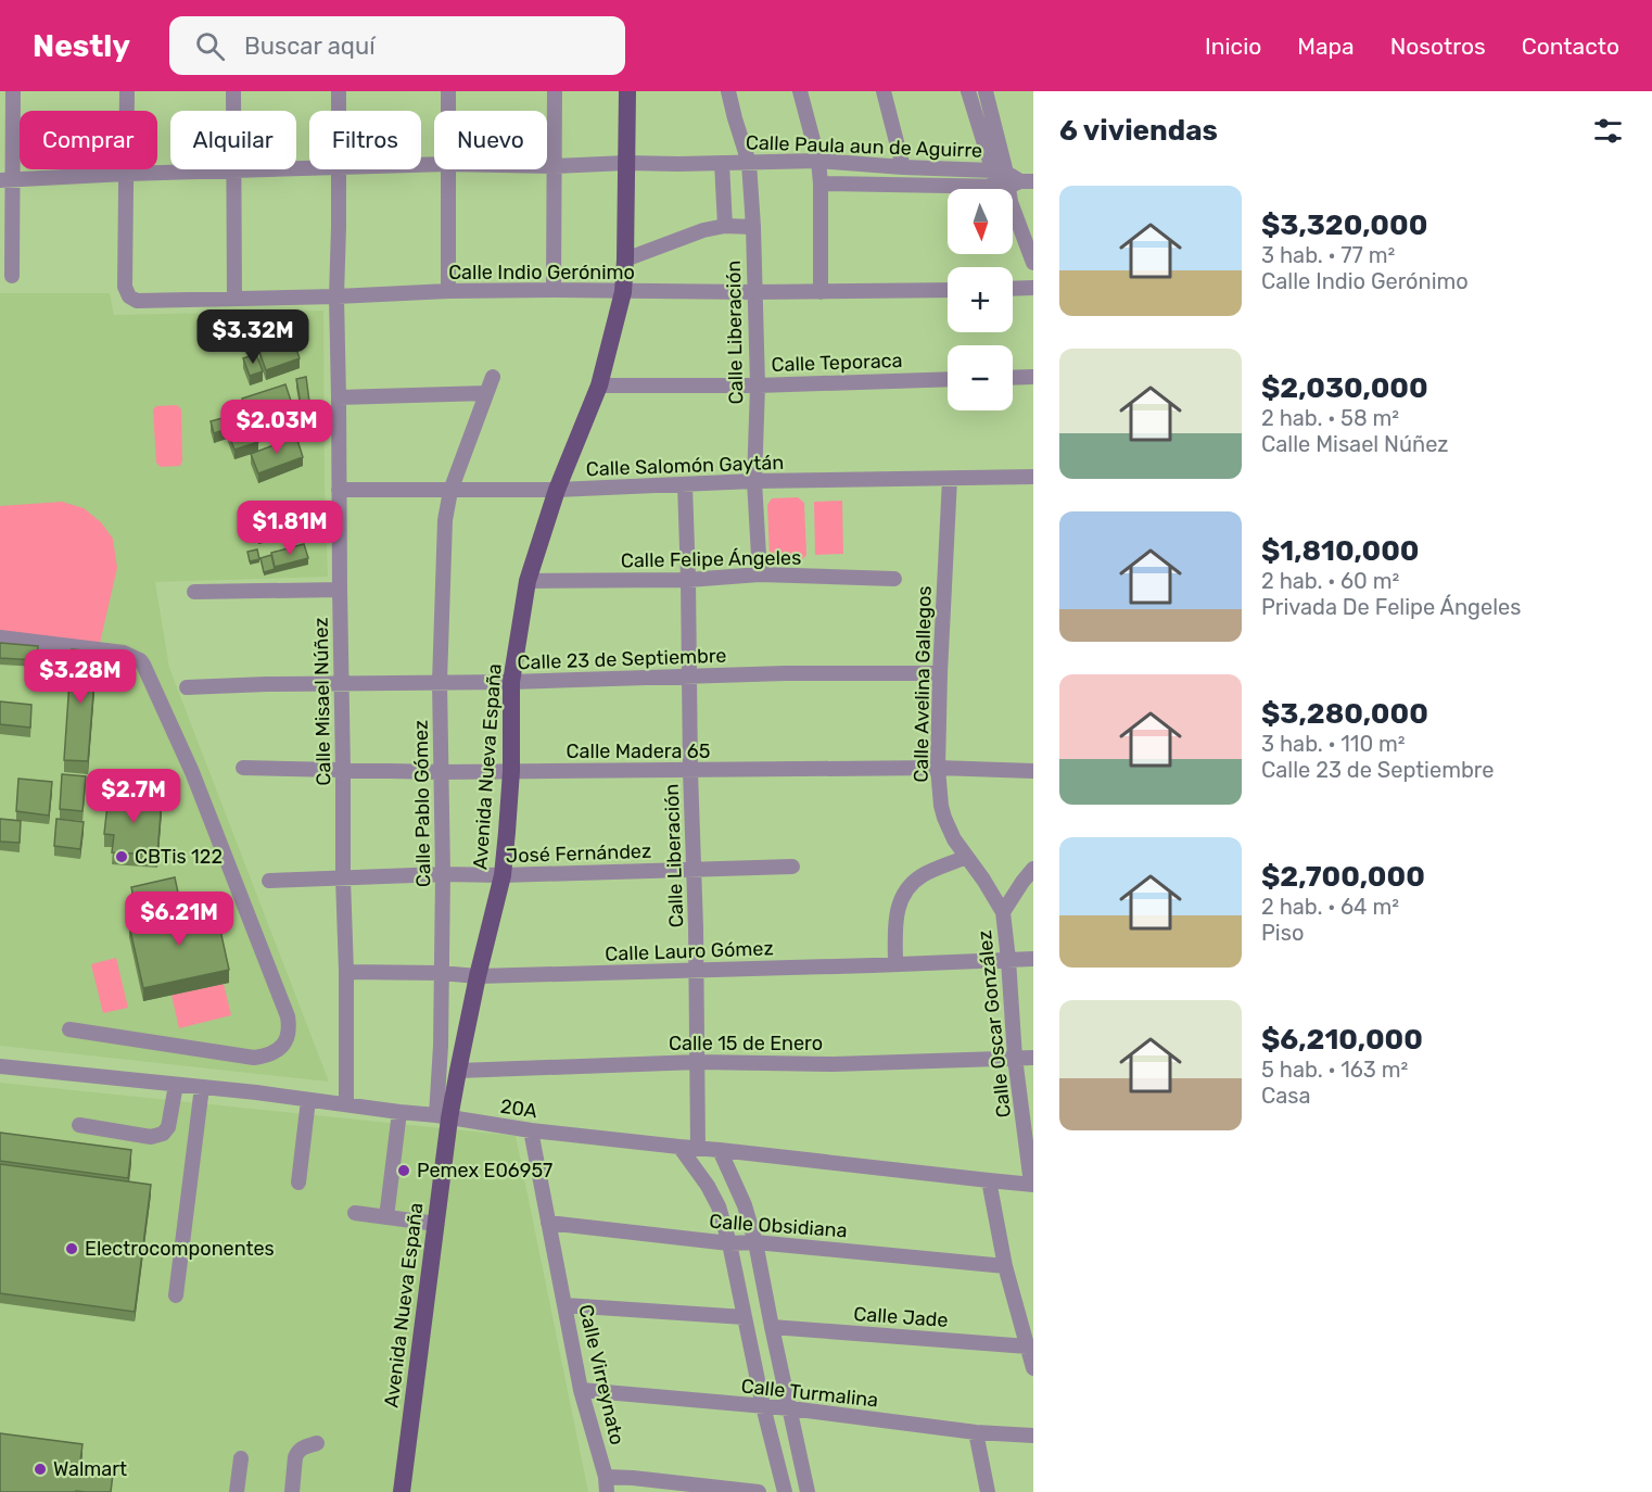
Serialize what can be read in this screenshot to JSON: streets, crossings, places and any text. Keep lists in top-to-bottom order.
{
  "streets": {
    "main road": ["Avenida Nueva España"],
    "street": [
      "Calle Paula aun de Aguirre",
      "Calle Indio Gerónimo",
      "Calle Liberación",
      "Calle Teporaca",
      "Calle Salomón Gaytán",
      "Calle Felipe Ángeles",
      "Calle 23 de Septiembre",
      "Calle Avelina Gallegos",
      "Calle Misael Núñez",
      "Calle Madera 65",
      "Calle Pablo Gómez",
      "José Fernández",
      "Calle Lauro Gómez",
      "Calle Oscar González",
      "Calle 15 de Enero",
      "20A",
      "Calle Obsidiana",
      "Calle Jade",
      "Calle Virreynato",
      "Calle Turmalina"
    ]
  },
  "crossings": [
    ["Calle Paula aun de Aguirre", "Calle Indio Gerónimo"],
    ["Calle Paula aun de Aguirre", "Calle Liberación"],
    ["Calle Paula aun de Aguirre", "Avenida Nueva España"],
    ["Calle Indio Gerónimo", "Calle Liberación"],
    ["Calle Indio Gerónimo", "Calle Misael Núñez"],
    ["Calle Indio Gerónimo", "Avenida Nueva España"],
    ["Calle Liberación", "Calle Teporaca"],
    ["Calle Liberación", "Calle Salomón Gaytán"],
    ["Calle Liberación", "Calle Felipe Ángeles"],
    ["Calle Liberación", "Calle 23 de Septiembre"],
    ["Calle Liberación", "Calle Madera 65"],
    ["Calle Liberación", "José Fernández"],
    ["Calle Liberación", "Calle Lauro Gómez"],
    ["Calle Liberación", "Calle 15 de Enero"],
    ["Calle Liberación", "20A"],
    ["Calle Teporaca", "Avenida Nueva España"],
    ["Calle Salomón Gaytán", "Calle Avelina Gallegos"],
    ["Calle Salomón Gaytán", "Calle Misael Núñez"],
    ["Calle Salomón Gaytán", "Avenida Nueva España"],
    ["Calle Salomón Gaytán", "Calle Pablo Gómez"],
    ["Calle Felipe Ángeles", "Avenida Nueva España"],
    ["Calle 23 de Septiembre", "Calle Avelina Gallegos"],
    ["Calle 23 de Septiembre", "Calle Misael Núñez"],
    ["Calle 23 de Septiembre", "Avenida Nueva España"],
    ["Calle 23 de Septiembre", "Calle Pablo Gómez"],
    ["Calle Avelina Gallegos", "Calle Madera 65"],
    ["Calle Avelina Gallegos", "Calle Oscar González"],
    ["Calle Misael Núñez", "Calle Madera 65"],
    ["Calle Misael Núñez", "José Fernández"],
    ["Calle Misael Núñez", "Calle Lauro Gómez"],
    ["Calle Misael Núñez", "20A"],
    ["Calle Madera 65", "Avenida Nueva España"],
    ["Calle Madera 65", "Calle Pablo Gómez"],
    ["Avenida Nueva España", "Calle Pablo Gómez"],
    ["Avenida Nueva España", "José Fernández"],
    ["Avenida Nueva España", "Calle Lauro Gómez"],
    ["Avenida Nueva España", "Calle 15 de Enero"],
    ["Avenida Nueva España", "20A"],
    ["Calle Pablo Gómez", "José Fernández"],
    ["Calle Pablo Gómez", "Calle Lauro Gómez"],
    ["Calle Pablo Gómez", "20A"],
    ["Calle Lauro Gómez", "Calle Oscar González"],
    ["Calle Oscar González", "Calle 15 de Enero"],
    ["Calle Oscar González", "20A"],
    ["20A", "Calle Virreynato"],
    ["Calle Obsidiana", "Calle Virreynato"],
    ["Calle Virreynato", "Calle Turmalina"]
  ],
  "places": [
    "CBTis 122",
    "Pemex E06957",
    "Electrocomponentes",
    "Walmart"
  ],
  "north": "bottom",
  "page": {
    "header": "Nestly",
    "search": "Buscar aquí",
    "nav": [
      "Inicio",
      "Mapa",
      "Nosotros",
      "Contacto"
    ],
    "heading": "6 viviendas",
    "chip": [
      "Comprar",
      "Alquilar",
      "Filtros",
      "Nuevo"
    ],
    "list": [
      {
        "name": "$3,320,000",
        "note": "3 hab. · 77 m² · Calle Indio Gerónimo"
      },
      {
        "name": "$2,030,000",
        "note": "2 hab. · 58 m² · Calle Misael Núñez"
      },
      {
        "name": "$1,810,000",
        "note": "2 hab. · 60 m² · Privada De Felipe Ángeles"
      },
      {
        "name": "$3,280,000",
        "note": "3 hab. · 110 m² · Calle 23 de Septiembre"
      },
      {
        "name": "$2,700,000",
        "note": "2 hab. · 64 m² · Piso"
      },
      {
        "name": "$6,210,000",
        "note": "5 hab. · 163 m² · Casa"
      }
    ],
    "map_buttons": ["+", "−"],
    "price": [
      "$3.32M",
      "$2.03M",
      "$1.81M",
      "$3.28M",
      "$2.7M",
      "$6.21M"
    ]
  }
}
